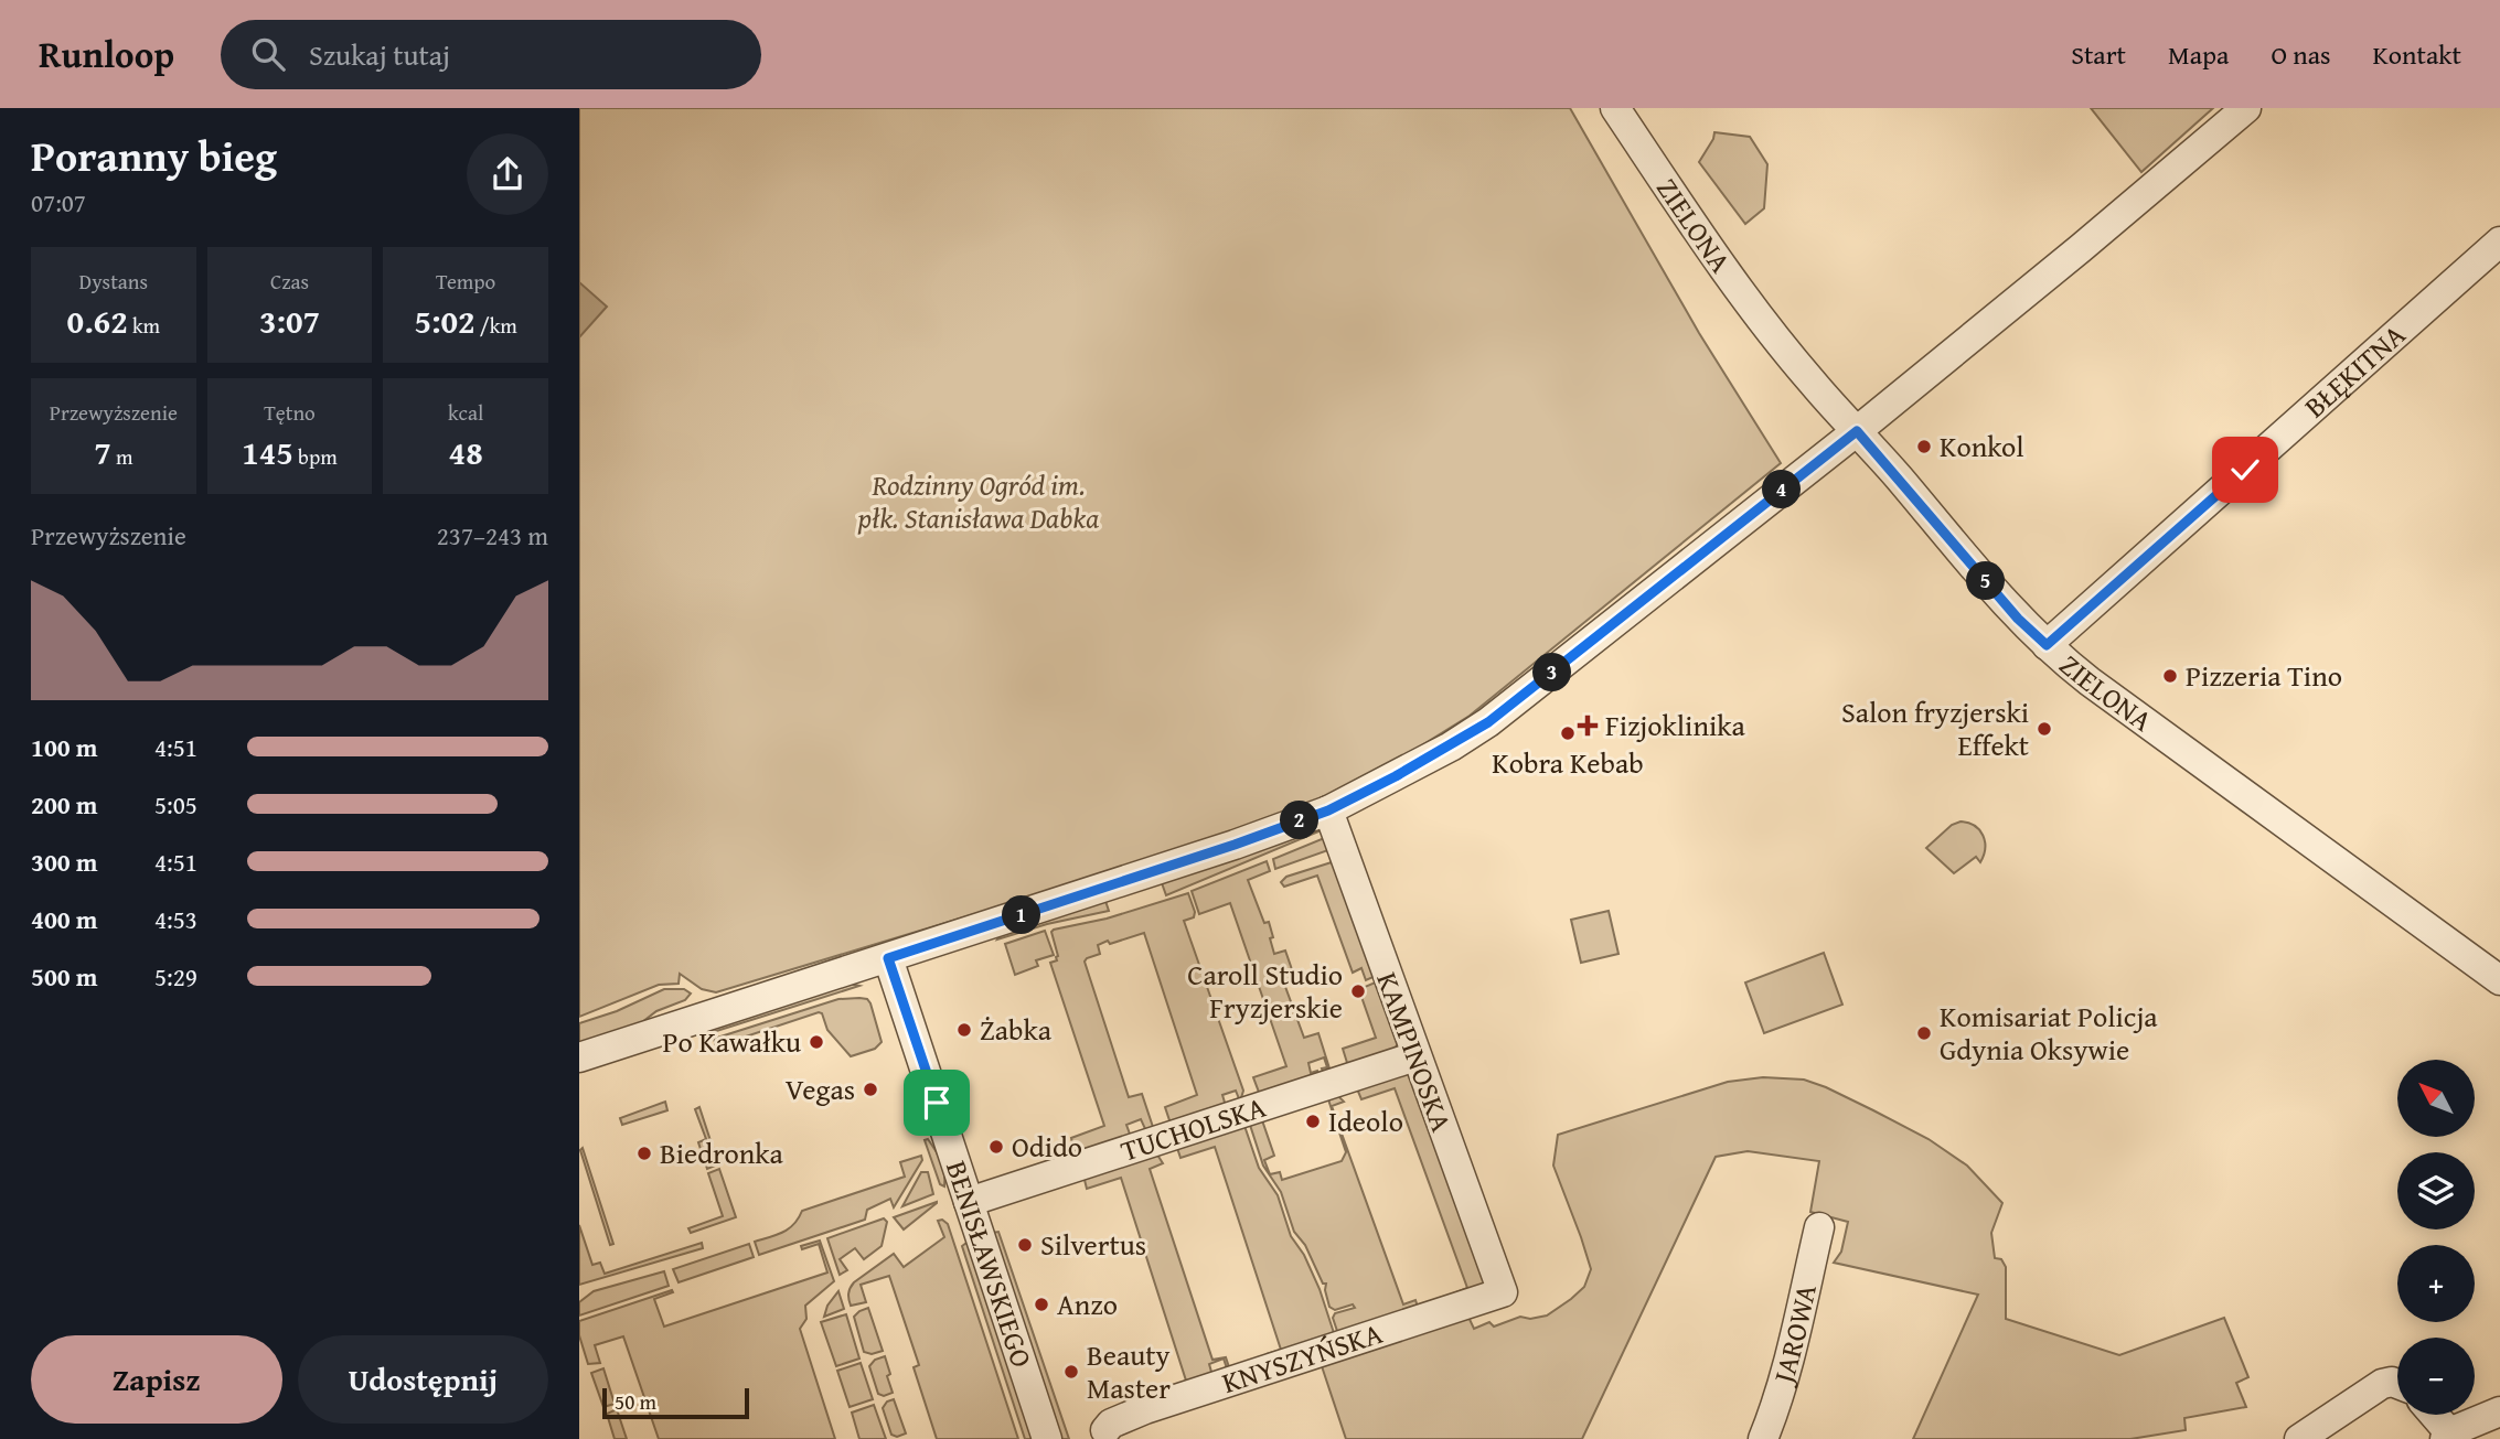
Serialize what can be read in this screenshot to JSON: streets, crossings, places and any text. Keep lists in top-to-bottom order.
{
  "streets": {
    "street": [
      "ZIELONA",
      "BŁĘKITNA",
      "KAMPINOSKA",
      "TUCHOLSKA",
      "BENISŁAWSKIEGO",
      "JAROWA",
      "KNYSZYŃSKA"
    ]
  },
  "crossings": [
    ["ZIELONA", "BŁĘKITNA"],
    ["KAMPINOSKA", "TUCHOLSKA"],
    ["KAMPINOSKA", "KNYSZYŃSKA"],
    ["TUCHOLSKA", "BENISŁAWSKIEGO"]
  ],
  "parks": ["Rodzinny Ogród im. płk. Stanisława Dabka"],
  "places": {
    "other": [
      "Konkol",
      "Pizzeria Tino",
      "Salon fryzjerski Effekt",
      "Kobra Kebab",
      "Caroll Studio Fryzjerskie",
      "Żabka",
      "Komisariat Policja Gdynia Oksywie",
      "Po Kawałku",
      "Vegas",
      "Ideolo",
      "Odido",
      "Biedronka",
      "Silvertus",
      "Anzo",
      "Beauty Master"
    ],
    "health": ["Fizjoklinika"]
  },
  "scale_bar": "50 m",
  "north": "top left",
  "page": {
    "header": "Runloop",
    "search": "Szukaj tutaj",
    "nav": [
      "Start",
      "Mapa",
      "O nas",
      "Kontakt"
    ],
    "heading": ["Poranny bieg", "07:07"],
    "stats": [
      ["Dystans", "0.62 km"],
      ["Czas", "3:07"],
      ["Tempo", "5:02 /km"],
      ["Przewyższenie", "7 m"],
      ["Tętno", "145 bpm"],
      ["kcal", "48"]
    ],
    "pins": [
      "4",
      "5",
      "3",
      "2",
      "1"
    ],
    "chart": ["Przewyższenie", "237–243 m"],
    "list": [
      {
        "name": "100 m",
        "note": "4:51"
      },
      {
        "name": "200 m",
        "note": "5:05"
      },
      {
        "name": "300 m",
        "note": "4:51"
      },
      {
        "name": "400 m",
        "note": "4:53"
      },
      {
        "name": "500 m",
        "note": "5:29"
      }
    ],
    "map_buttons": ["+", "−"],
    "buttons": ["Zapisz", "Udostępnij"],
    "scale": "50 m"
  }
}
